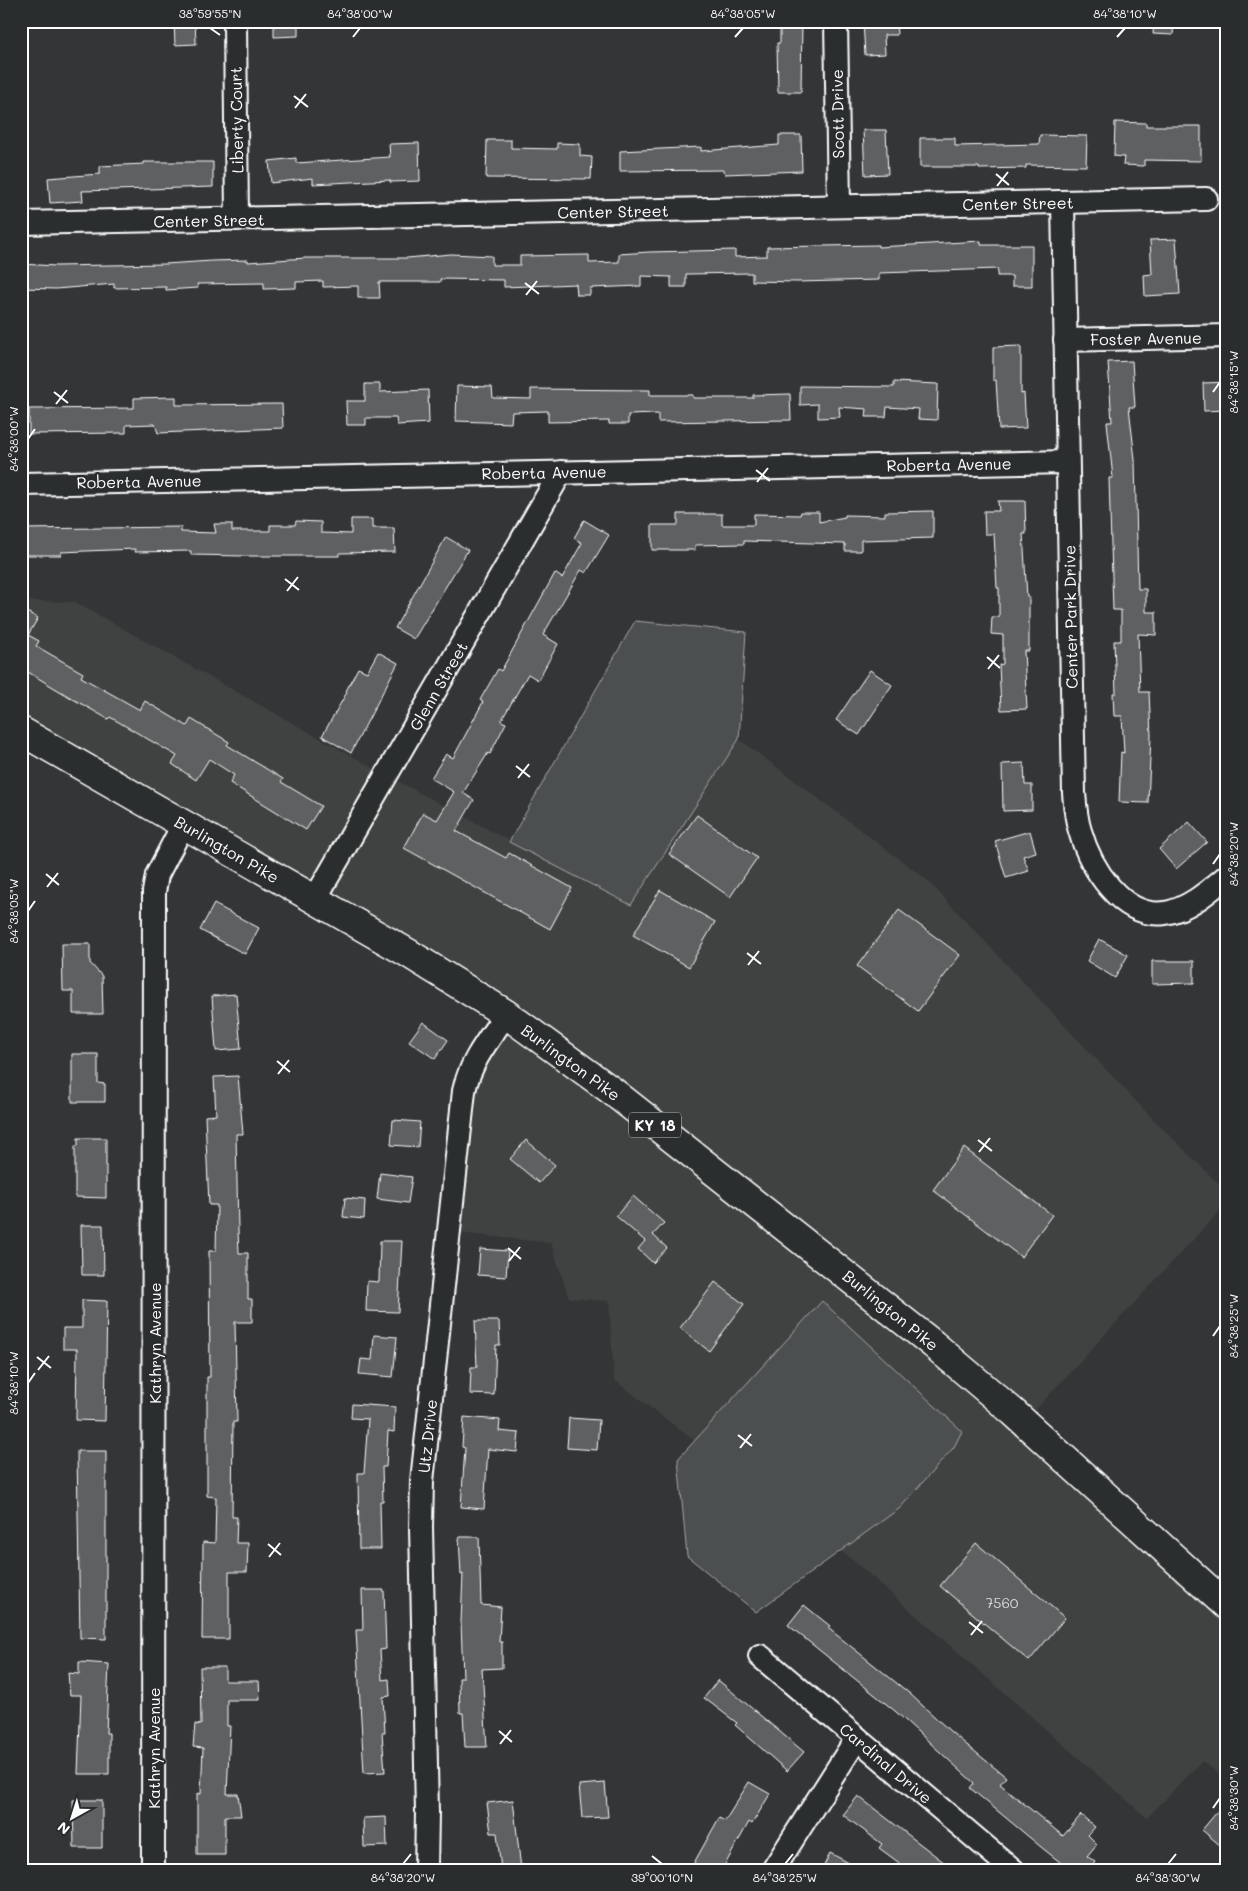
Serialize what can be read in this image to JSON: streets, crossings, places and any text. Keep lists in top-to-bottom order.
{
  "streets": {
    "main road": ["Burlington Pike", "KY 18"],
    "street": [
      "Scott Drive",
      "Liberty Court",
      "Center Street",
      "Foster Avenue",
      "Roberta Avenue",
      "Center Park Drive",
      "Glenn Street",
      "Kathryn Avenue",
      "Utz Drive",
      "Cardinal Drive"
    ]
  },
  "crossings": [
    ["Scott Drive", "Center Street"],
    ["Liberty Court", "Center Street"],
    ["Center Street", "Center Park Drive"],
    ["Foster Avenue", "Center Park Drive"],
    ["Roberta Avenue", "Center Park Drive"],
    ["Roberta Avenue", "Glenn Street"],
    ["Glenn Street", "Burlington Pike"],
    ["Burlington Pike", "Kathryn Avenue"],
    ["Burlington Pike", "Utz Drive"]
  ],
  "house_numbers": ["7560"],
  "north": "bottom left",
  "coordinates": [
    "38°59'55\"N",
    "84°38'00\"W",
    "84°38'05\"W",
    "84°38'10\"W",
    "84°38'15\"W",
    "84°38'20\"W",
    "84°38'25\"W",
    "84°38'30\"W",
    "39°00'10\"N"
  ]
}
